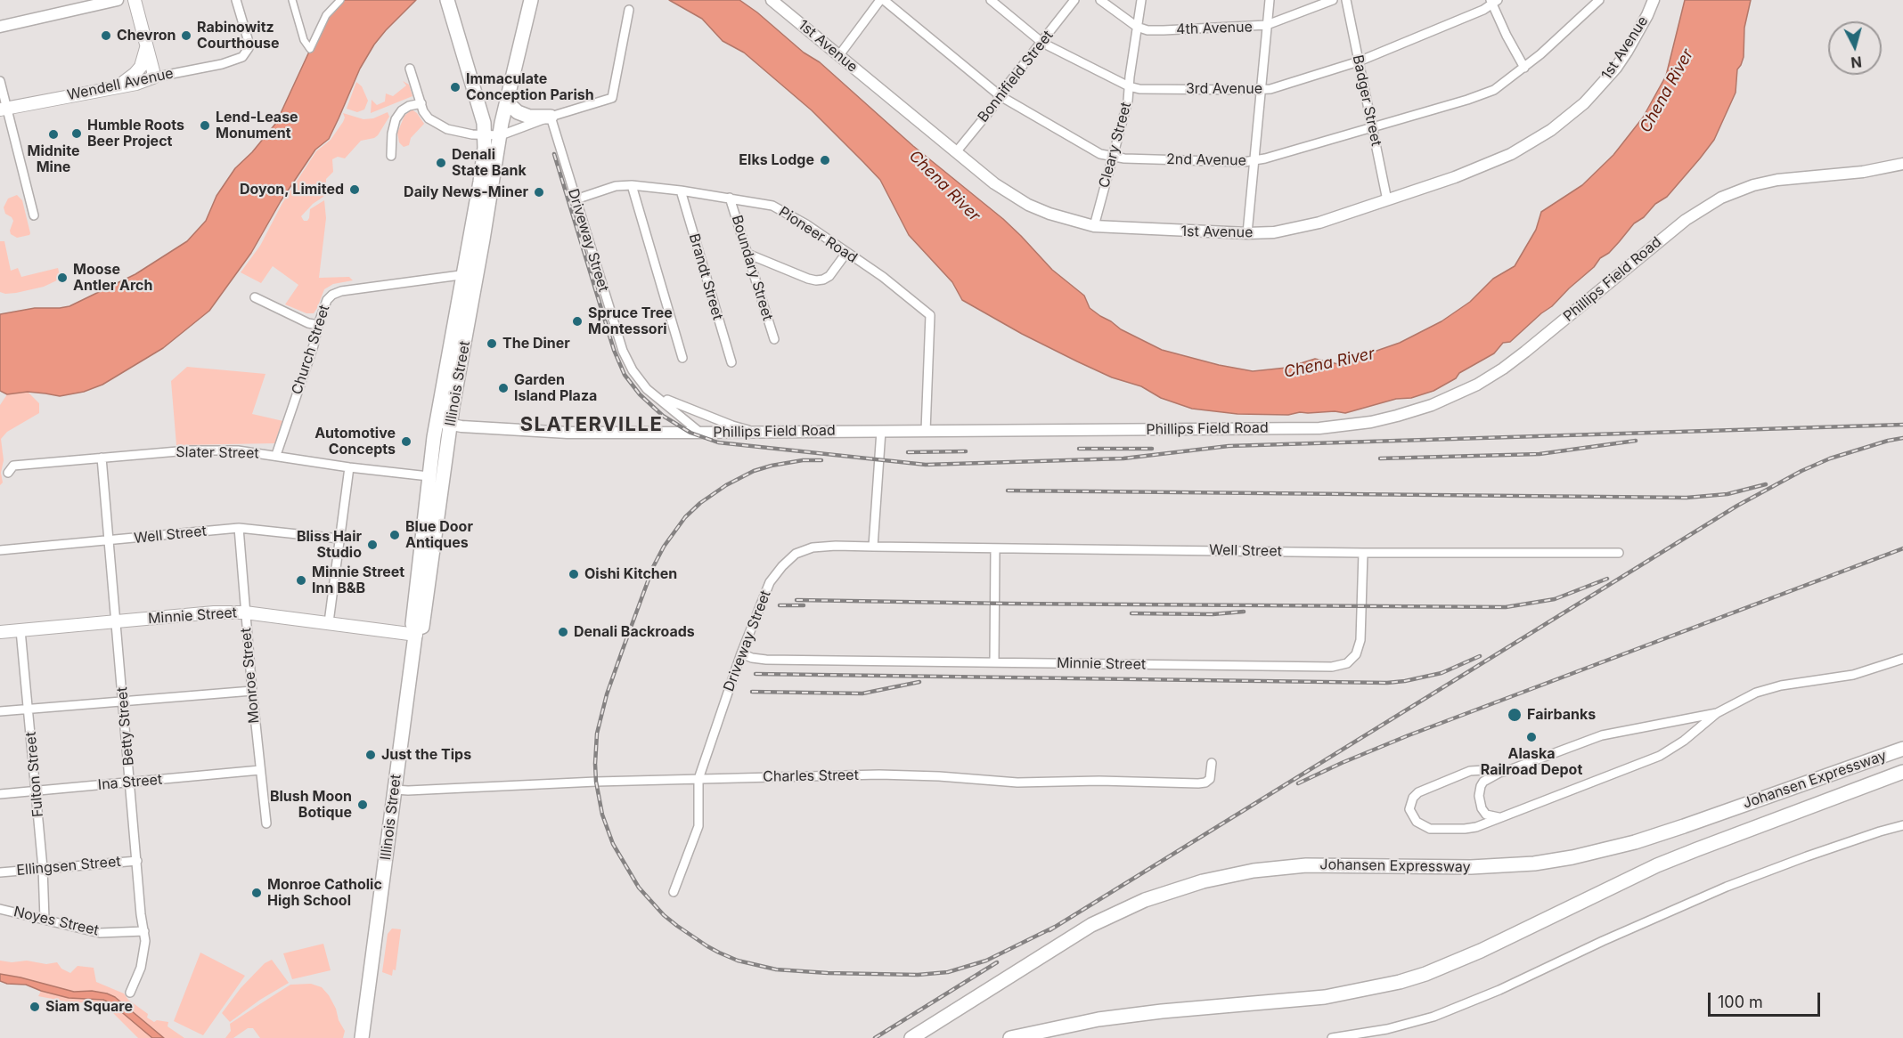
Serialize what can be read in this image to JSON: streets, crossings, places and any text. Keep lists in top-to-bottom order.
{
  "streets": {
    "main road": [
      "Wendell Avenue",
      "Illinois Street",
      "Minnie Street",
      "Johansen Expressway"
    ],
    "street": [
      "4th Avenue",
      "1st Avenue",
      "Bonnifield Street",
      "3rd Avenue",
      "Badger Street",
      "Cleary Street",
      "2nd Avenue",
      "Pioneer Road",
      "Driveway Street",
      "Boundary Street",
      "Brandt Street",
      "Phillips Field Road",
      "Church Street",
      "Slater Street",
      "Well Street",
      "Monroe Street",
      "Betty Street",
      "Fulton Street",
      "Charles Street",
      "Ina Street",
      "Ellingsen Street",
      "Noyes Street"
    ]
  },
  "crossings": [
    ["4th Avenue", "Cleary Street"],
    ["1st Avenue", "Bonnifield Street"],
    ["1st Avenue", "Badger Street"],
    ["1st Avenue", "Cleary Street"],
    ["Bonnifield Street", "3rd Avenue"],
    ["Bonnifield Street", "2nd Avenue"],
    ["3rd Avenue", "Badger Street"],
    ["3rd Avenue", "Cleary Street"],
    ["Badger Street", "2nd Avenue"],
    ["Cleary Street", "2nd Avenue"],
    ["Pioneer Road", "Driveway Street"],
    ["Pioneer Road", "Boundary Street"],
    ["Pioneer Road", "Brandt Street"],
    ["Pioneer Road", "Phillips Field Road"],
    ["Driveway Street", "Phillips Field Road"],
    ["Driveway Street", "Well Street"],
    ["Driveway Street", "Minnie Street"],
    ["Driveway Street", "Charles Street"],
    ["Phillips Field Road", "Illinois Street"],
    ["Church Street", "Illinois Street"],
    ["Church Street", "Slater Street"],
    ["Illinois Street", "Slater Street"],
    ["Illinois Street", "Minnie Street"],
    ["Illinois Street", "Charles Street"],
    ["Slater Street", "Betty Street"],
    ["Well Street", "Minnie Street"],
    ["Well Street", "Monroe Street"],
    ["Well Street", "Betty Street"],
    ["Minnie Street", "Monroe Street"],
    ["Minnie Street", "Betty Street"],
    ["Minnie Street", "Fulton Street"],
    ["Monroe Street", "Ina Street"],
    ["Betty Street", "Ina Street"],
    ["Betty Street", "Ellingsen Street"],
    ["Betty Street", "Noyes Street"],
    ["Fulton Street", "Ina Street"],
    ["Fulton Street", "Ellingsen Street"],
    ["Fulton Street", "Noyes Street"]
  ],
  "districts": ["SLATERVILLE"],
  "water": ["Chena River"],
  "places": [
    "Chevron",
    "Rabinowitz Courthouse",
    "Immaculate Conception Parish",
    "Lend-Lease Monument",
    "Humble Roots Beer Project",
    "Midnite Mine",
    "Elks Lodge",
    "Denali State Bank",
    "Doyon, Limited",
    "Daily News-Miner",
    "Moose Antler Arch",
    "Spruce Tree Montessori",
    "The Diner",
    "Garden Island Plaza",
    "Automotive Concepts",
    "Blue Door Antiques",
    "Bliss Hair Studio",
    "Oishi Kitchen",
    "Minnie Street Inn B&B",
    "Denali Backroads",
    "Fairbanks",
    "Alaska Railroad Depot",
    "Just the Tips",
    "Blush Moon Botique",
    "Monroe Catholic High School",
    "Siam Square"
  ],
  "scale_bar": "100 m",
  "north": "bottom"
}
